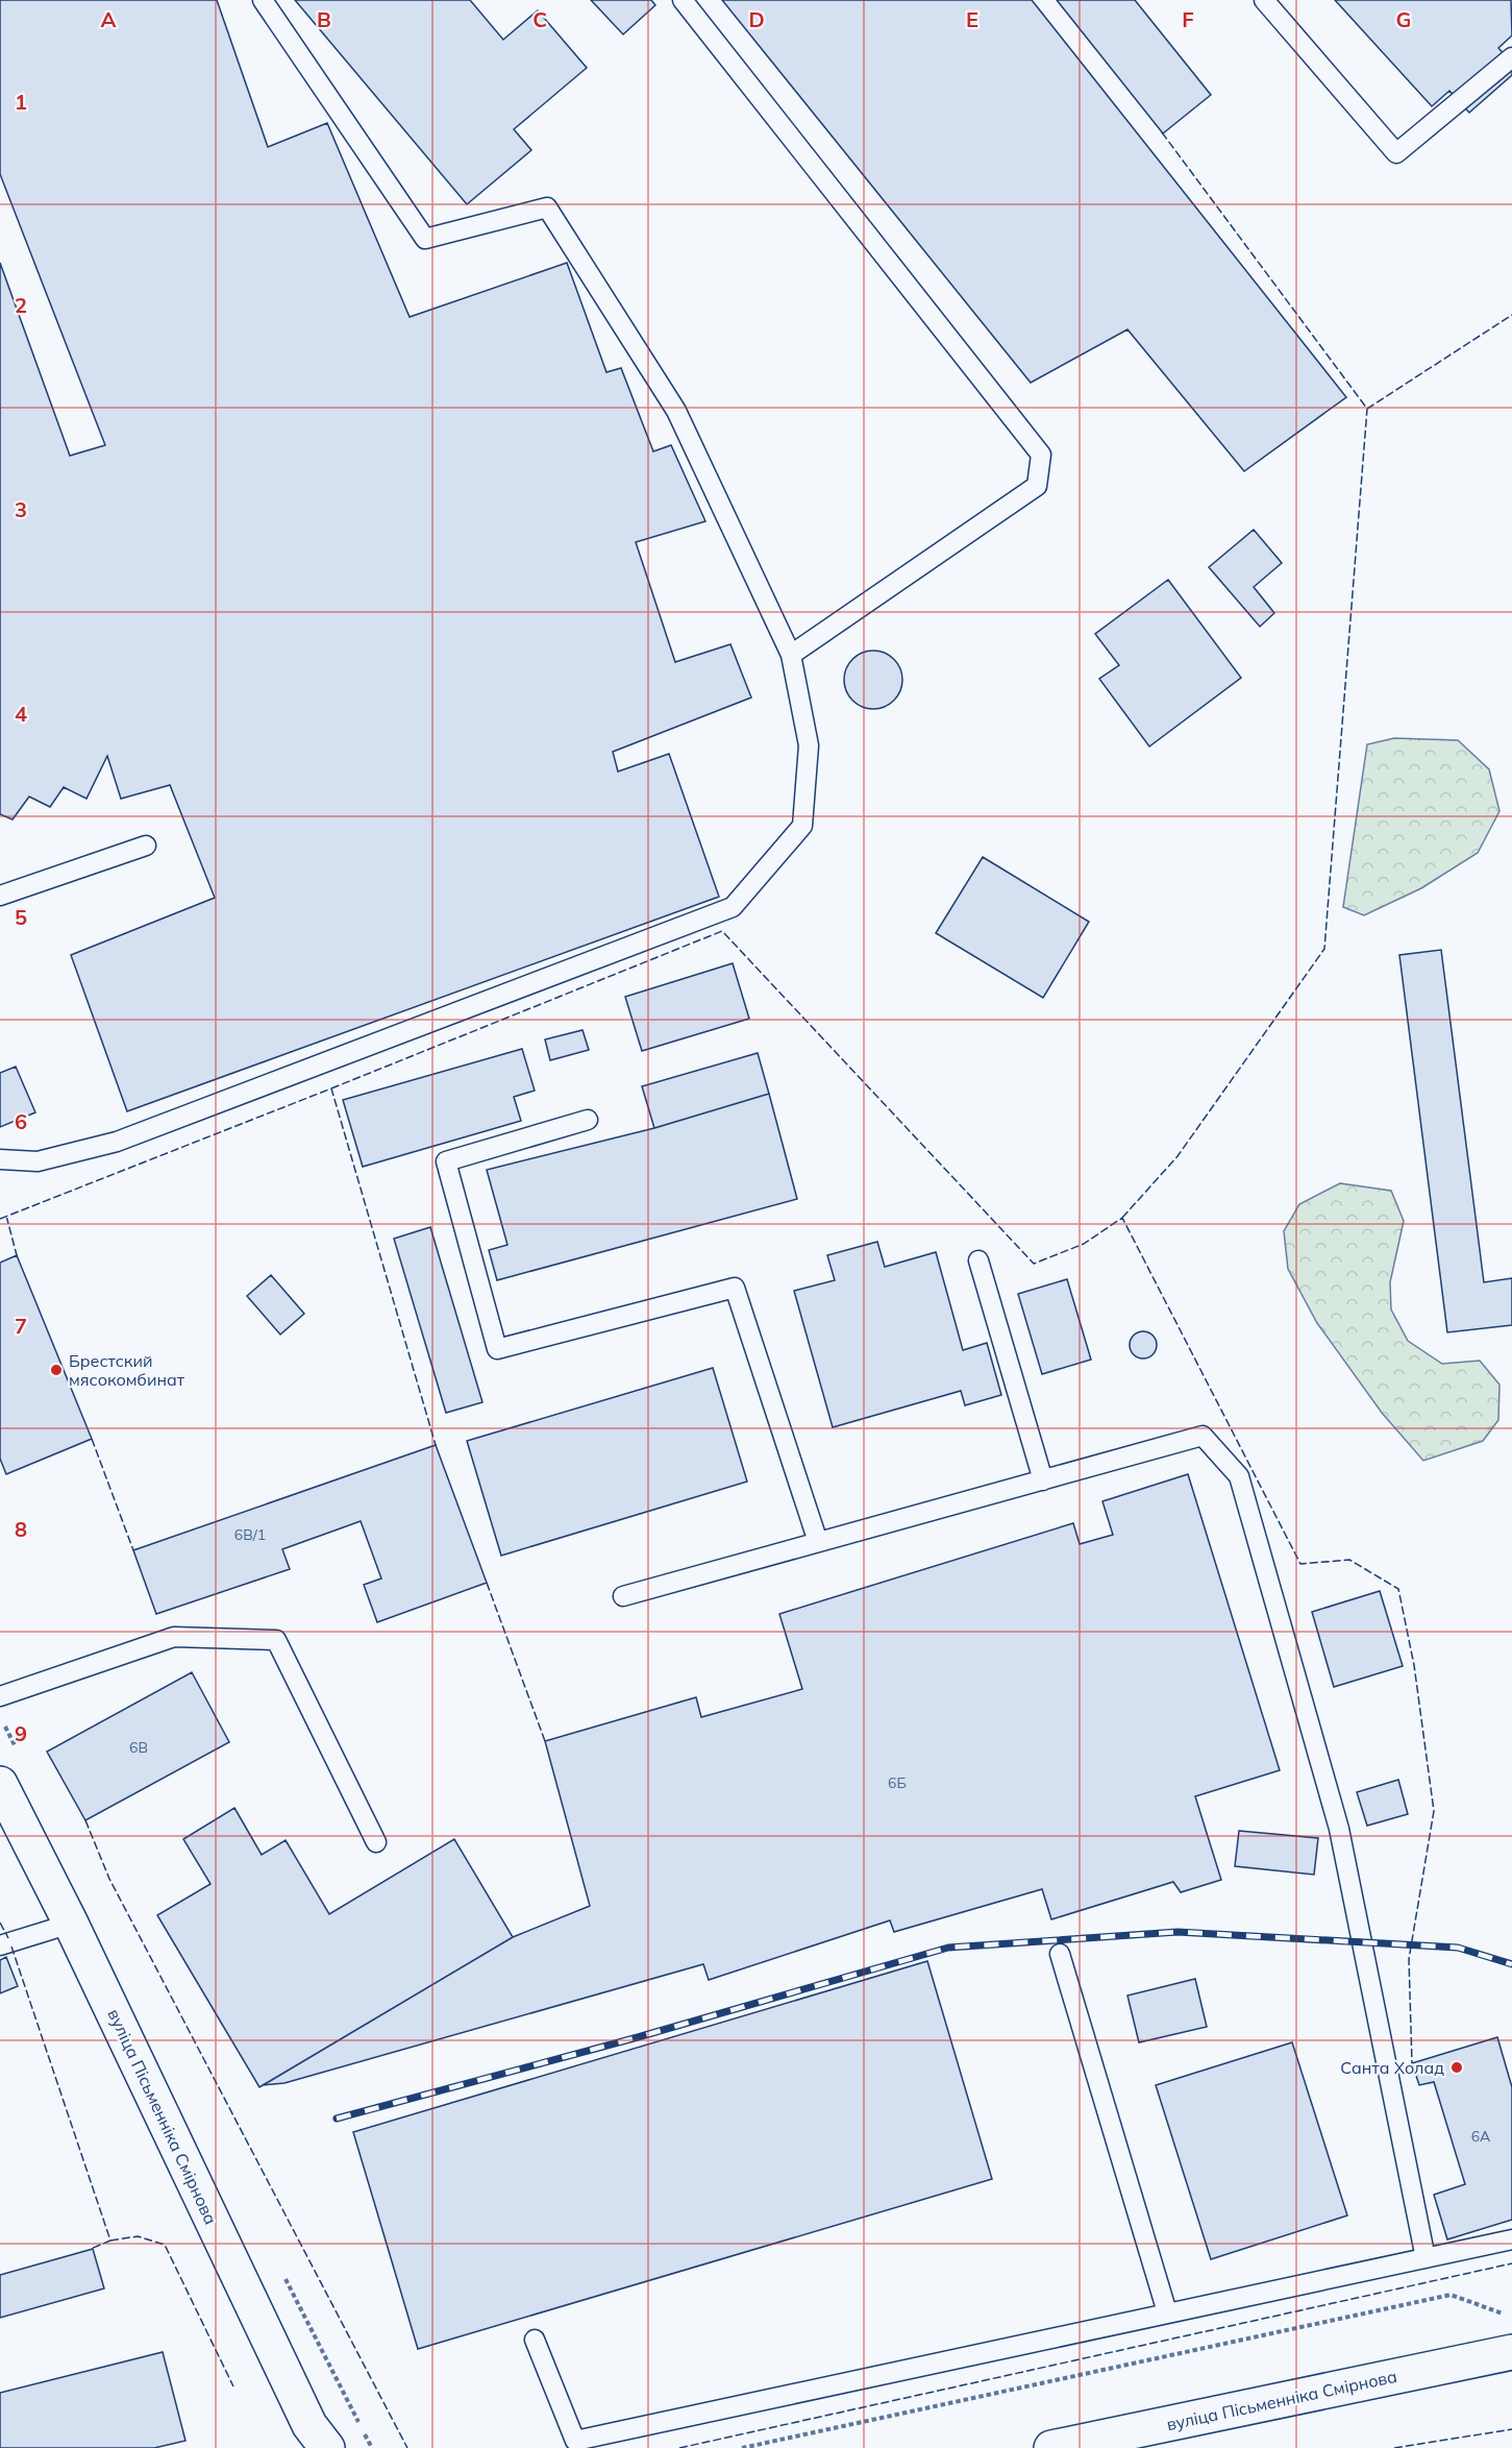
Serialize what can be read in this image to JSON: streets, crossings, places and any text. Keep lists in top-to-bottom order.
{
  "streets": {
    "street": ["вуліца Пісьменніка Смірнова"]
  },
  "places": ["Брестский мясокомбинат", "Санта Холад"],
  "house_numbers": [
    "6В/1",
    "6В",
    "6Б",
    "6А"
  ],
  "grid": {
    "columns": [
      "A",
      "B",
      "C",
      "D",
      "E",
      "F",
      "G"
    ],
    "rows": [
      "1",
      "2",
      "3",
      "4",
      "5",
      "6",
      "7",
      "8",
      "9"
    ]
  }
}
